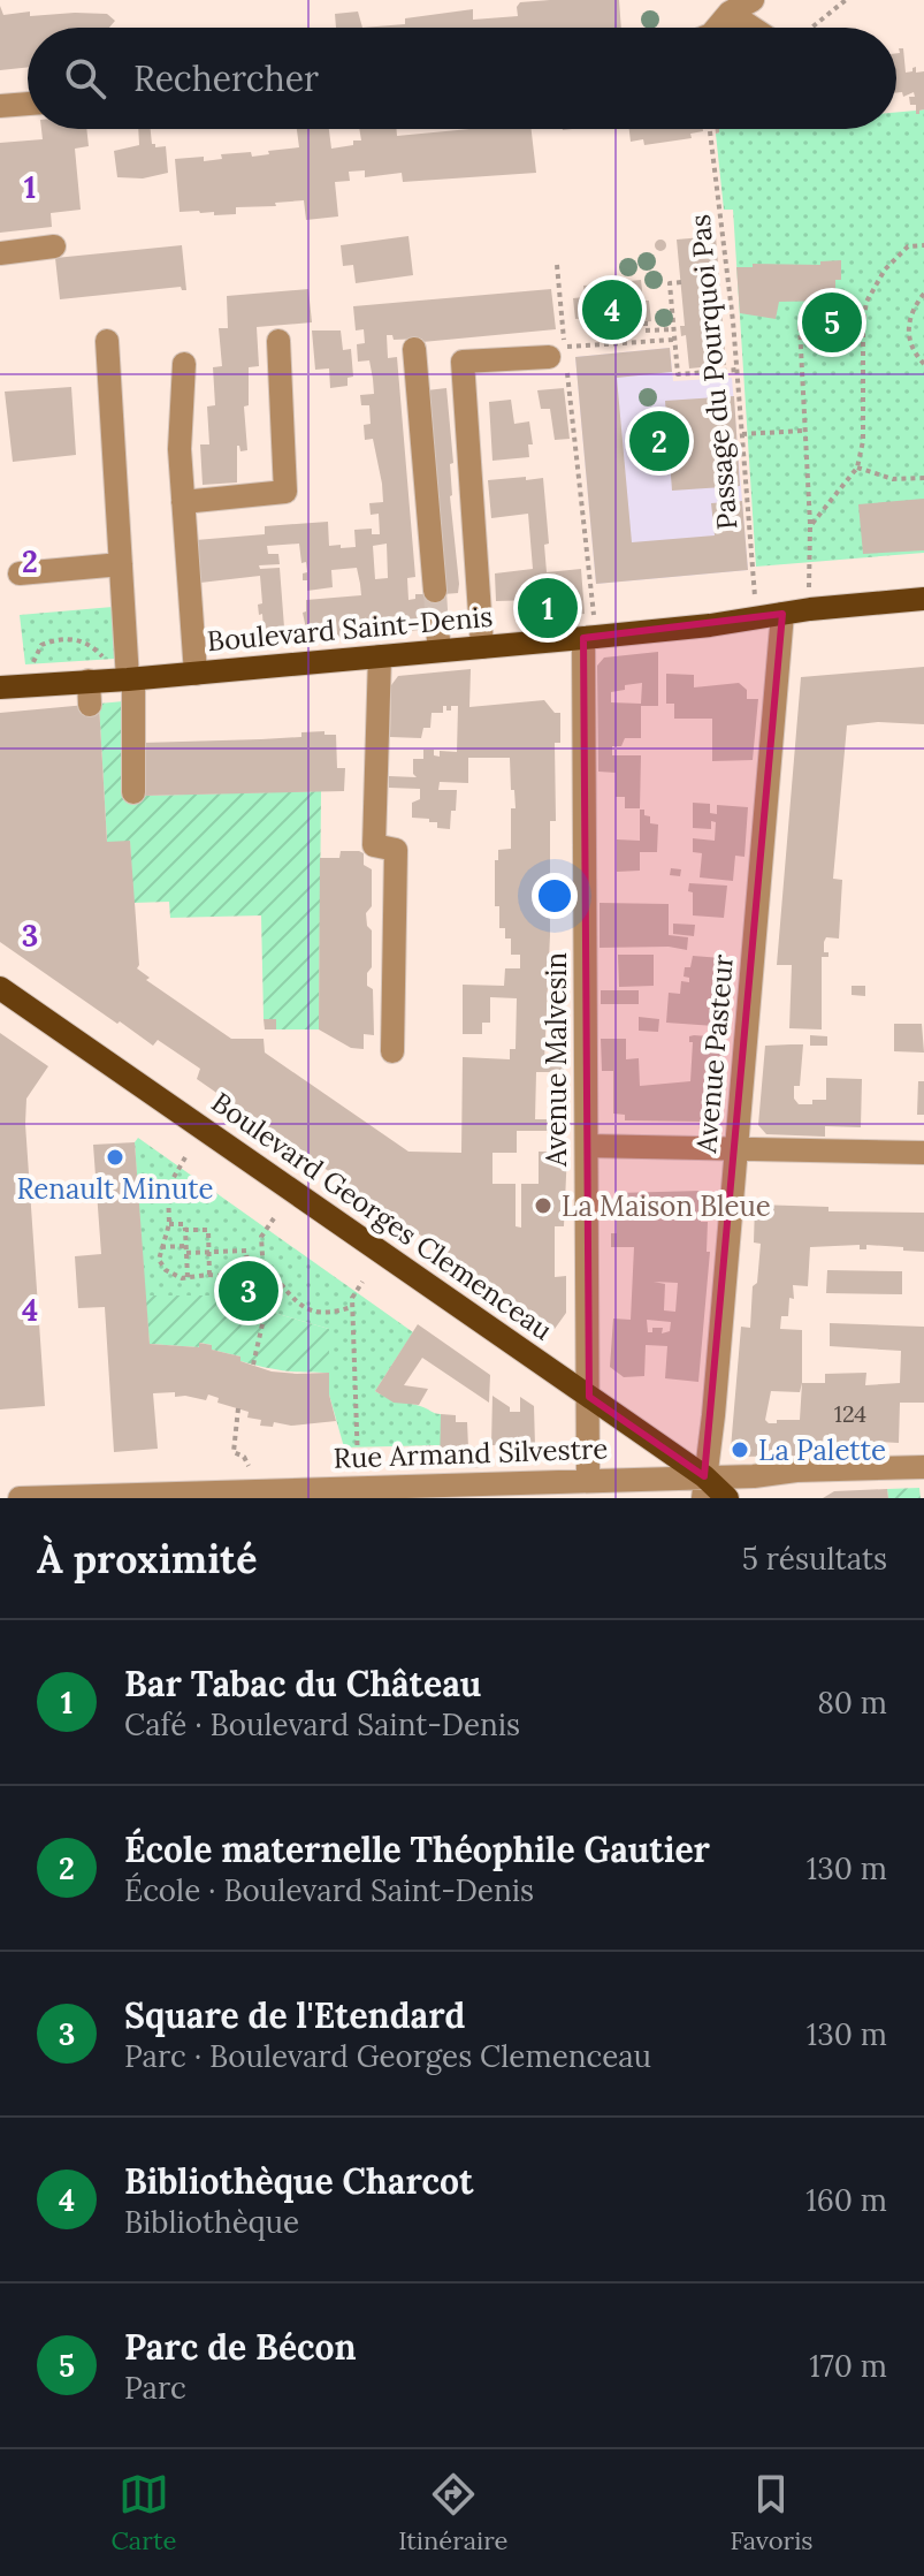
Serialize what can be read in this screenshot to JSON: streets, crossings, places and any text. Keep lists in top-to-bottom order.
{
  "streets": {
    "main road": ["Boulevard Saint-Denis", "Boulevard Georges Clemenceau"],
    "street": ["Avenue Pasteur", "Avenue Malvesin", "Rue Armand Silvestre"],
    "path": ["Passage du Pourquoi Pas"]
  },
  "crossings": [
    ["Passage du Pourquoi Pas", "Boulevard Saint-Denis"],
    ["Boulevard Saint-Denis", "Avenue Pasteur"],
    ["Boulevard Saint-Denis", "Avenue Malvesin"],
    ["Avenue Pasteur", "Boulevard Georges Clemenceau"],
    ["Avenue Pasteur", "Rue Armand Silvestre"],
    ["Avenue Malvesin", "Boulevard Georges Clemenceau"],
    ["Avenue Malvesin", "Rue Armand Silvestre"],
    ["Boulevard Georges Clemenceau", "Rue Armand Silvestre"]
  ],
  "places": ["Renault Minute", "La Maison Bleue", "La Palette"],
  "house_numbers": ["124"],
  "page": {
    "search": "Rechercher",
    "pins": [
      "4",
      "5",
      "2",
      "1",
      "3"
    ],
    "heading": ["À proximité", "5 résultats"],
    "list": [
      {
        "mark": "1",
        "name": "Bar Tabac du Château",
        "note": "Café · Boulevard Saint-Denis",
        "value": "80 m"
      },
      {
        "mark": "2",
        "name": "École maternelle Théophile Gautier",
        "note": "École · Boulevard Saint-Denis",
        "value": "130 m"
      },
      {
        "mark": "3",
        "name": "Square de l'Etendard",
        "note": "Parc · Boulevard Georges Clemenceau",
        "value": "130 m"
      },
      {
        "mark": "4",
        "name": "Bibliothèque Charcot",
        "note": "Bibliothèque",
        "value": "160 m"
      },
      {
        "mark": "5",
        "name": "Parc de Bécon",
        "note": "Parc",
        "value": "170 m"
      }
    ],
    "nav": ["Carte", "Itinéraire", "Favoris"]
  },
  "grid": {
    "rows": [
      "1",
      "2",
      "3",
      "4"
    ]
  }
}
